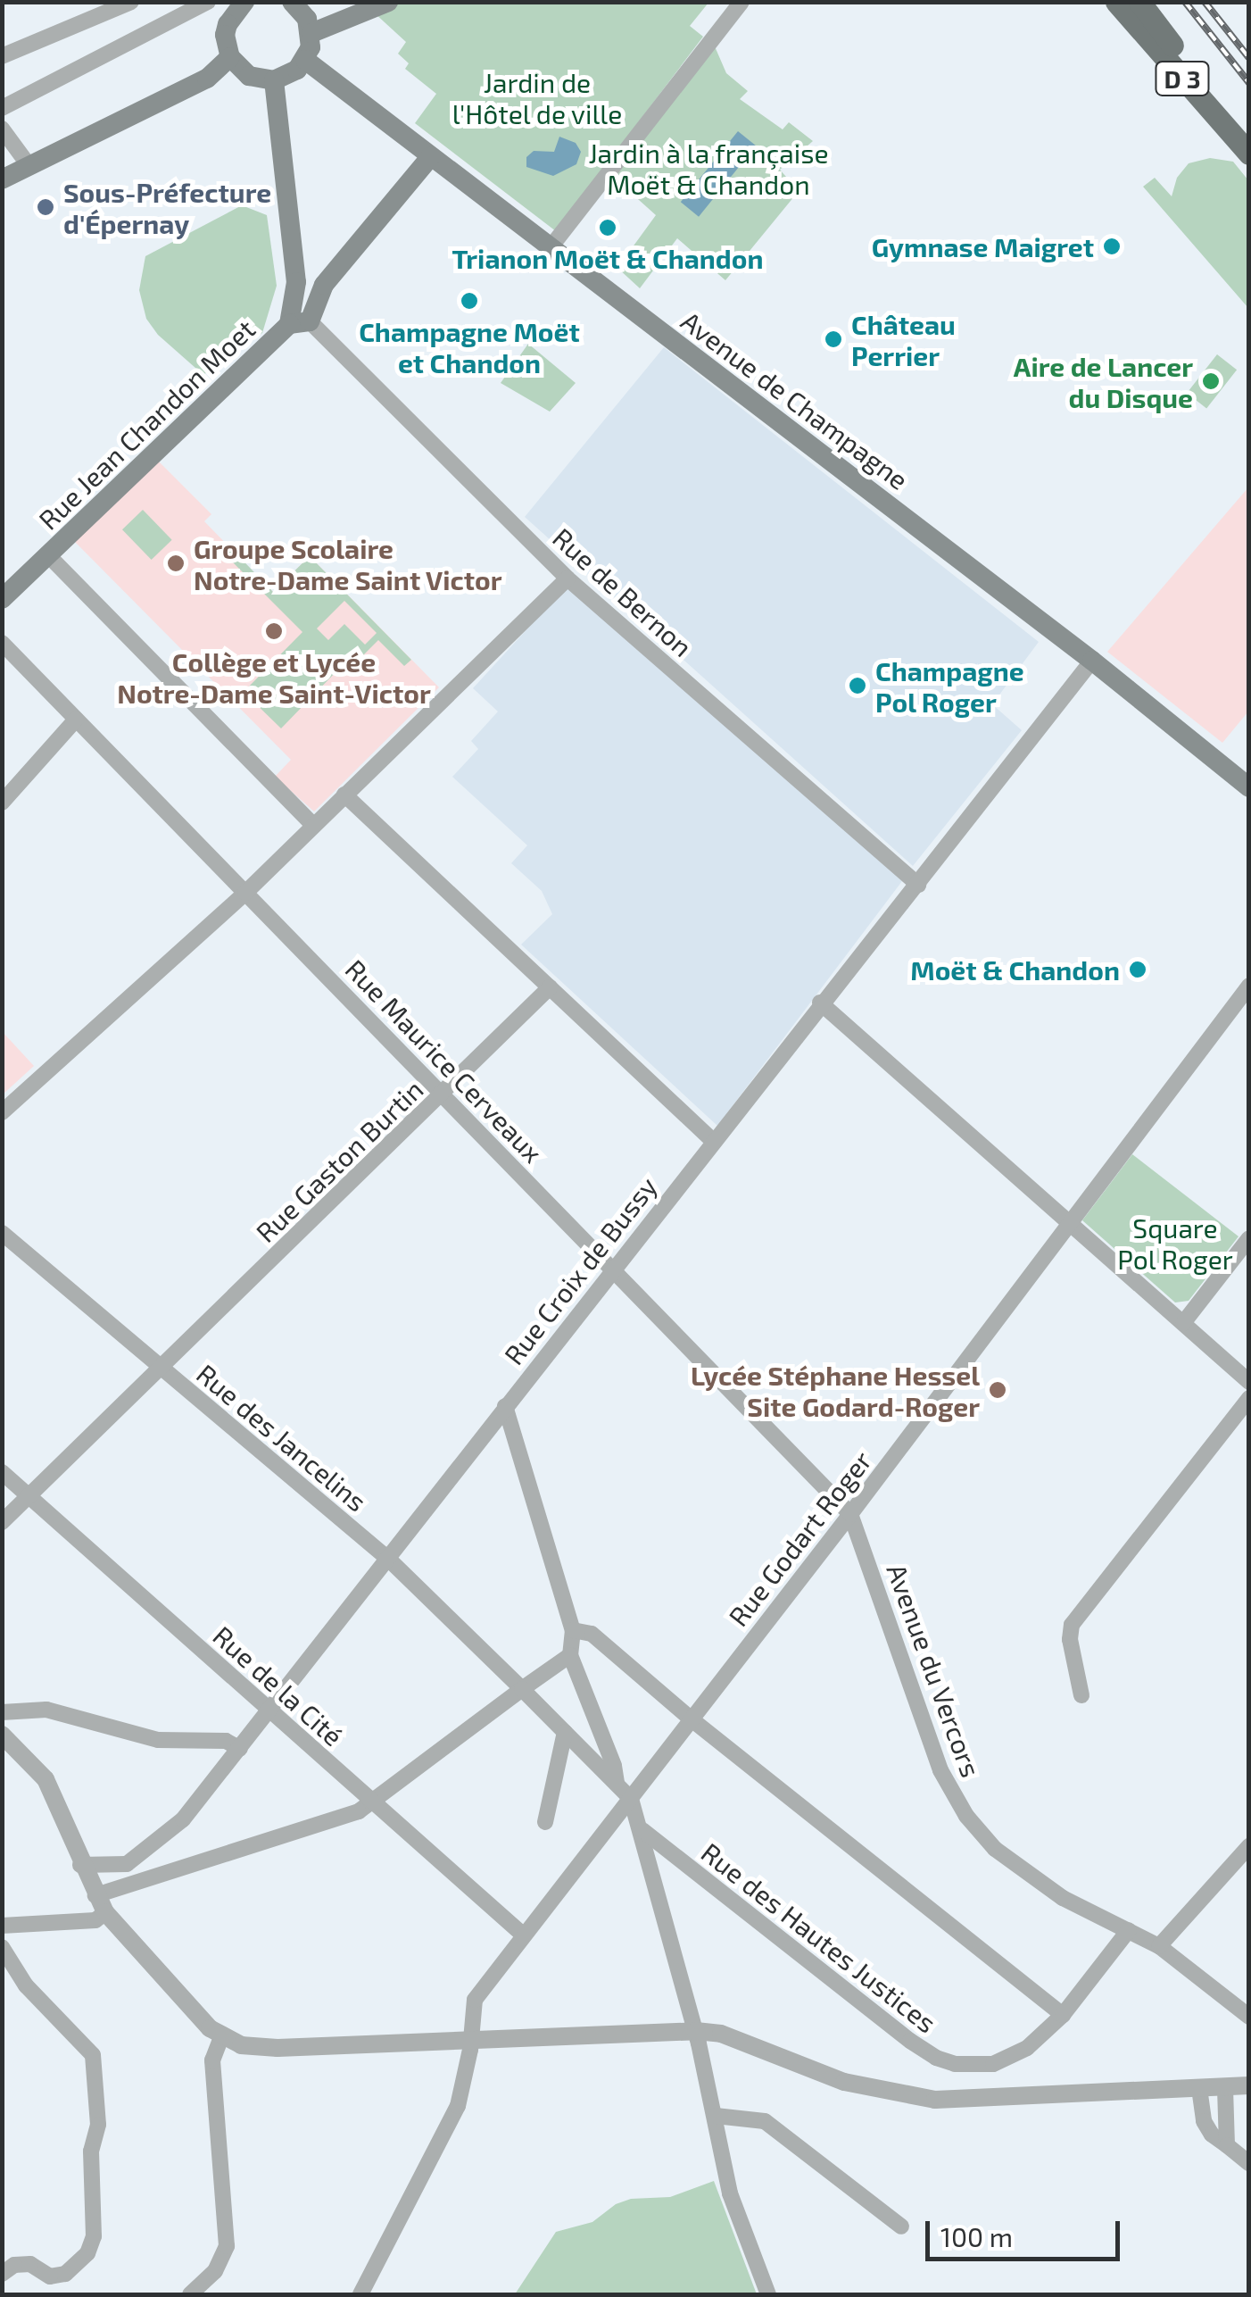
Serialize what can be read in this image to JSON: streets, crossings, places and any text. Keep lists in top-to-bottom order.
{
  "streets": {
    "main road": ["D 3", "Avenue de Champagne", "Rue Jean Chandon Moet"],
    "street": [
      "Rue de Bernon",
      "Rue Maurice Cerveaux",
      "Rue Gaston Burtin",
      "Rue Croix de Bussy",
      "Rue des Jancelins",
      "Rue Godart Roger",
      "Avenue du Vercors",
      "Rue de la Cité",
      "Rue des Hautes Justices"
    ]
  },
  "crossings": [
    ["Avenue de Champagne", "Rue Jean Chandon Moet"],
    ["Avenue de Champagne", "Rue Croix de Bussy"],
    ["Rue Jean Chandon Moet", "Rue de Bernon"],
    ["Rue de Bernon", "Rue Croix de Bussy"],
    ["Rue Maurice Cerveaux", "Rue Gaston Burtin"],
    ["Rue Maurice Cerveaux", "Rue Croix de Bussy"],
    ["Rue Maurice Cerveaux", "Rue Godart Roger"],
    ["Rue Maurice Cerveaux", "Avenue du Vercors"],
    ["Rue Gaston Burtin", "Rue des Jancelins"],
    ["Rue Gaston Burtin", "Rue de la Cité"],
    ["Rue Croix de Bussy", "Rue des Jancelins"],
    ["Rue Croix de Bussy", "Rue de la Cité"],
    ["Rue des Jancelins", "Rue Godart Roger"],
    ["Rue Godart Roger", "Avenue du Vercors"],
    ["Rue Godart Roger", "Rue de la Cité"],
    ["Avenue du Vercors", "Rue des Hautes Justices"]
  ],
  "parks": ["Jardin de l'Hôtel de ville", "Jardin à la française Moët & Chandon", "Square Pol Roger"],
  "places": [
    "Sous-Préfecture d'Épernay",
    "Trianon Moët & Chandon",
    "Gymnase Maigret",
    "Champagne Moët et Chandon",
    "Château Perrier",
    "Aire de Lancer du Disque",
    "Groupe Scolaire Notre-Dame Saint Victor",
    "Collège et Lycée Notre-Dame Saint-Victor",
    "Champagne Pol Roger",
    "Moёt & Chandon",
    "Lycée Stéphane Hessel Site Godard-Roger"
  ],
  "scale_bar": "100 m"
}
